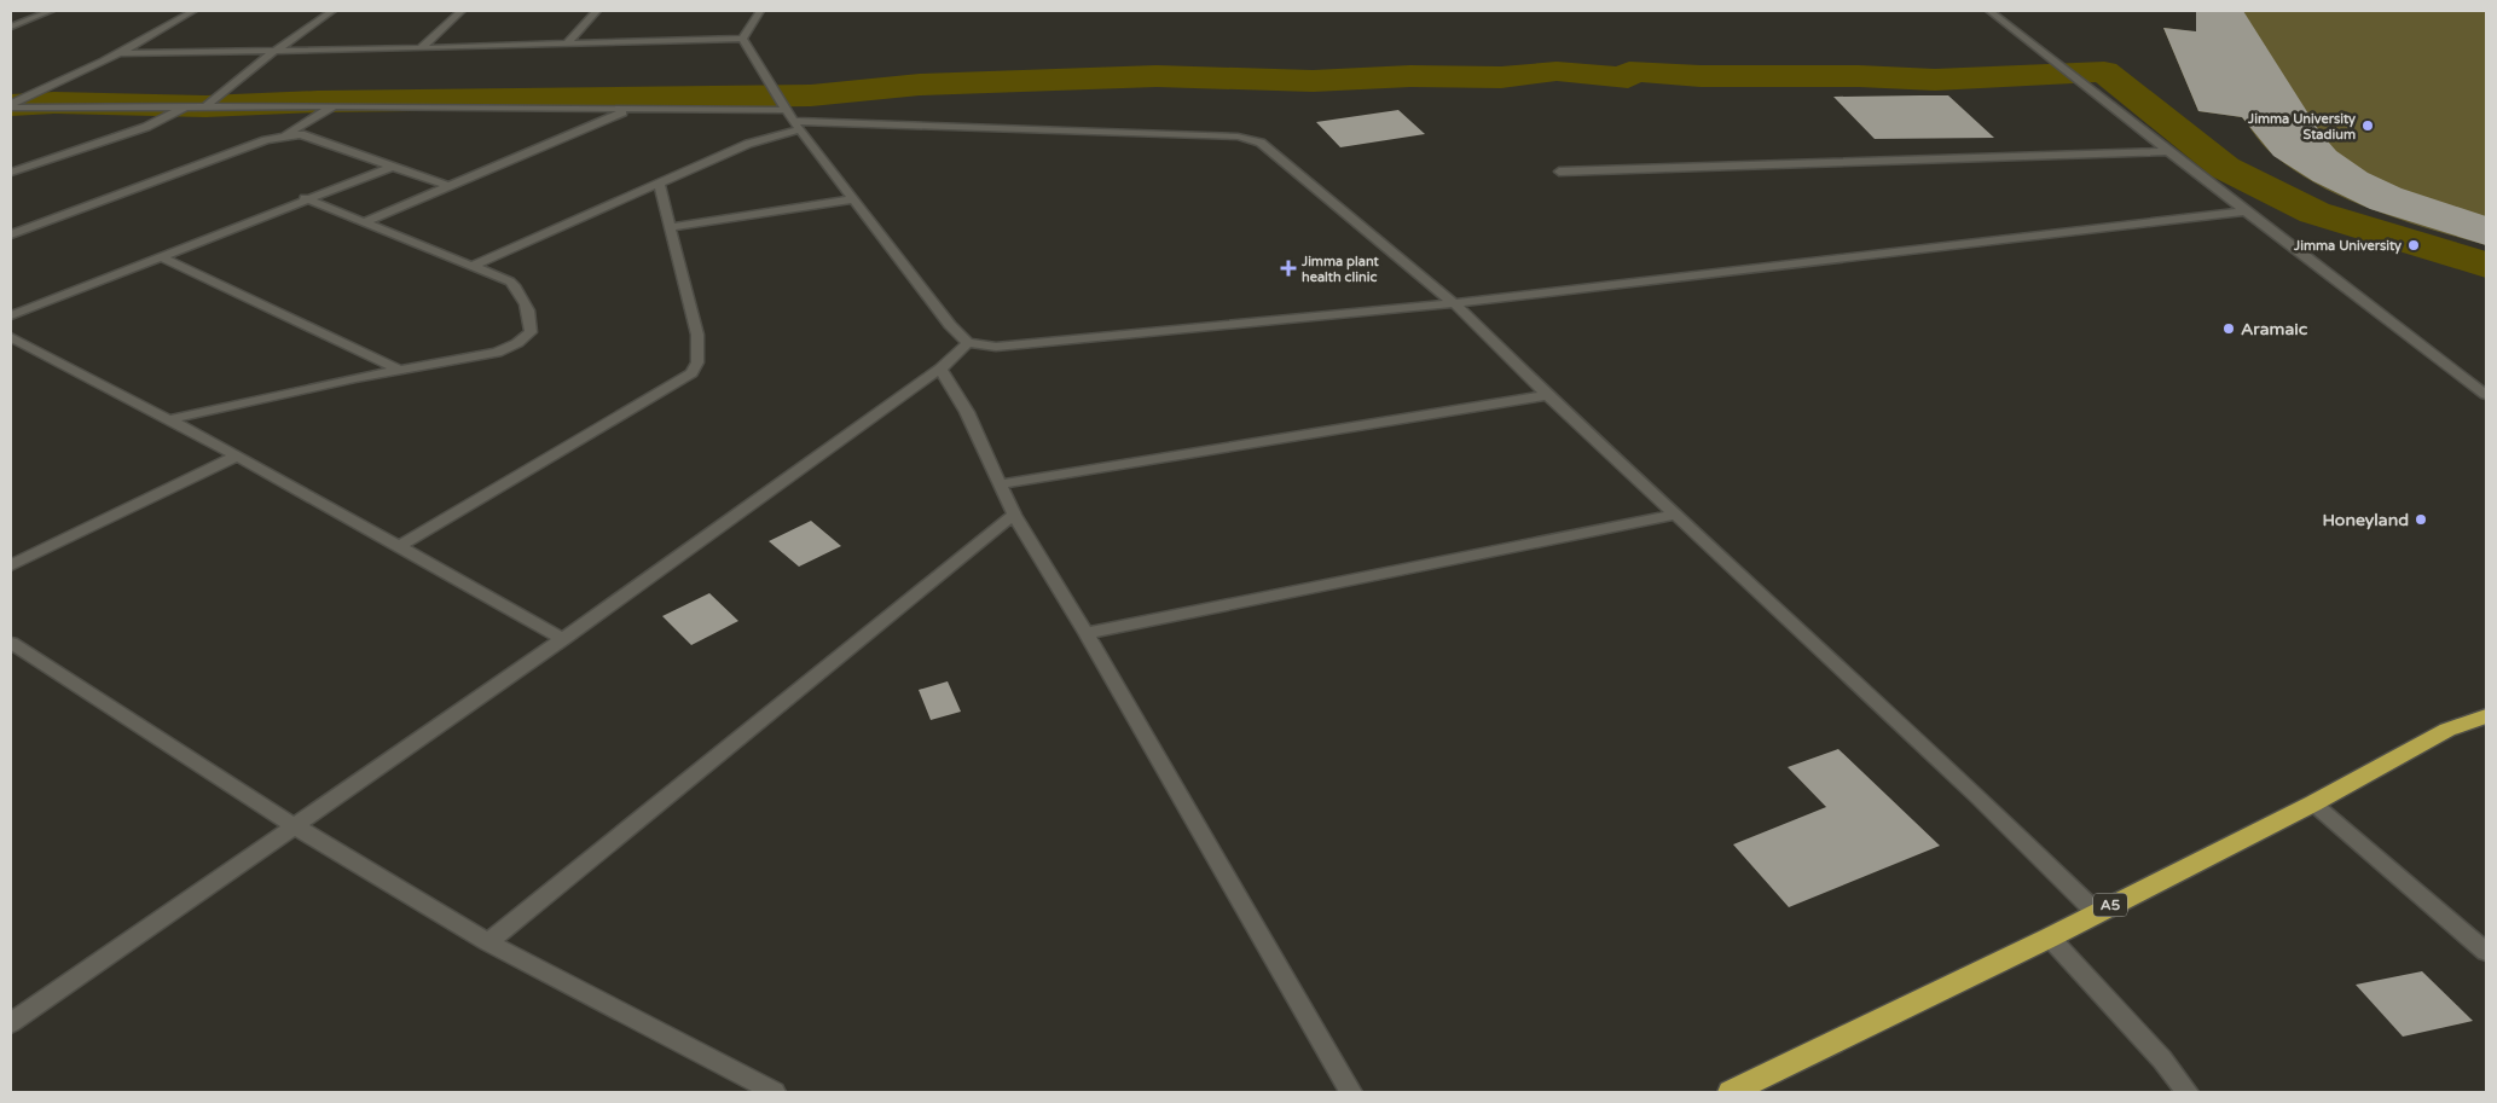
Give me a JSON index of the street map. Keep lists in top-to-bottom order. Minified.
{"streets":{"highway":["A5"]},"places":{"other":["Jimma University Stadium","Jimma University","Aramaic","Honeyland"],"health":["Jimma plant health clinic"]}}
